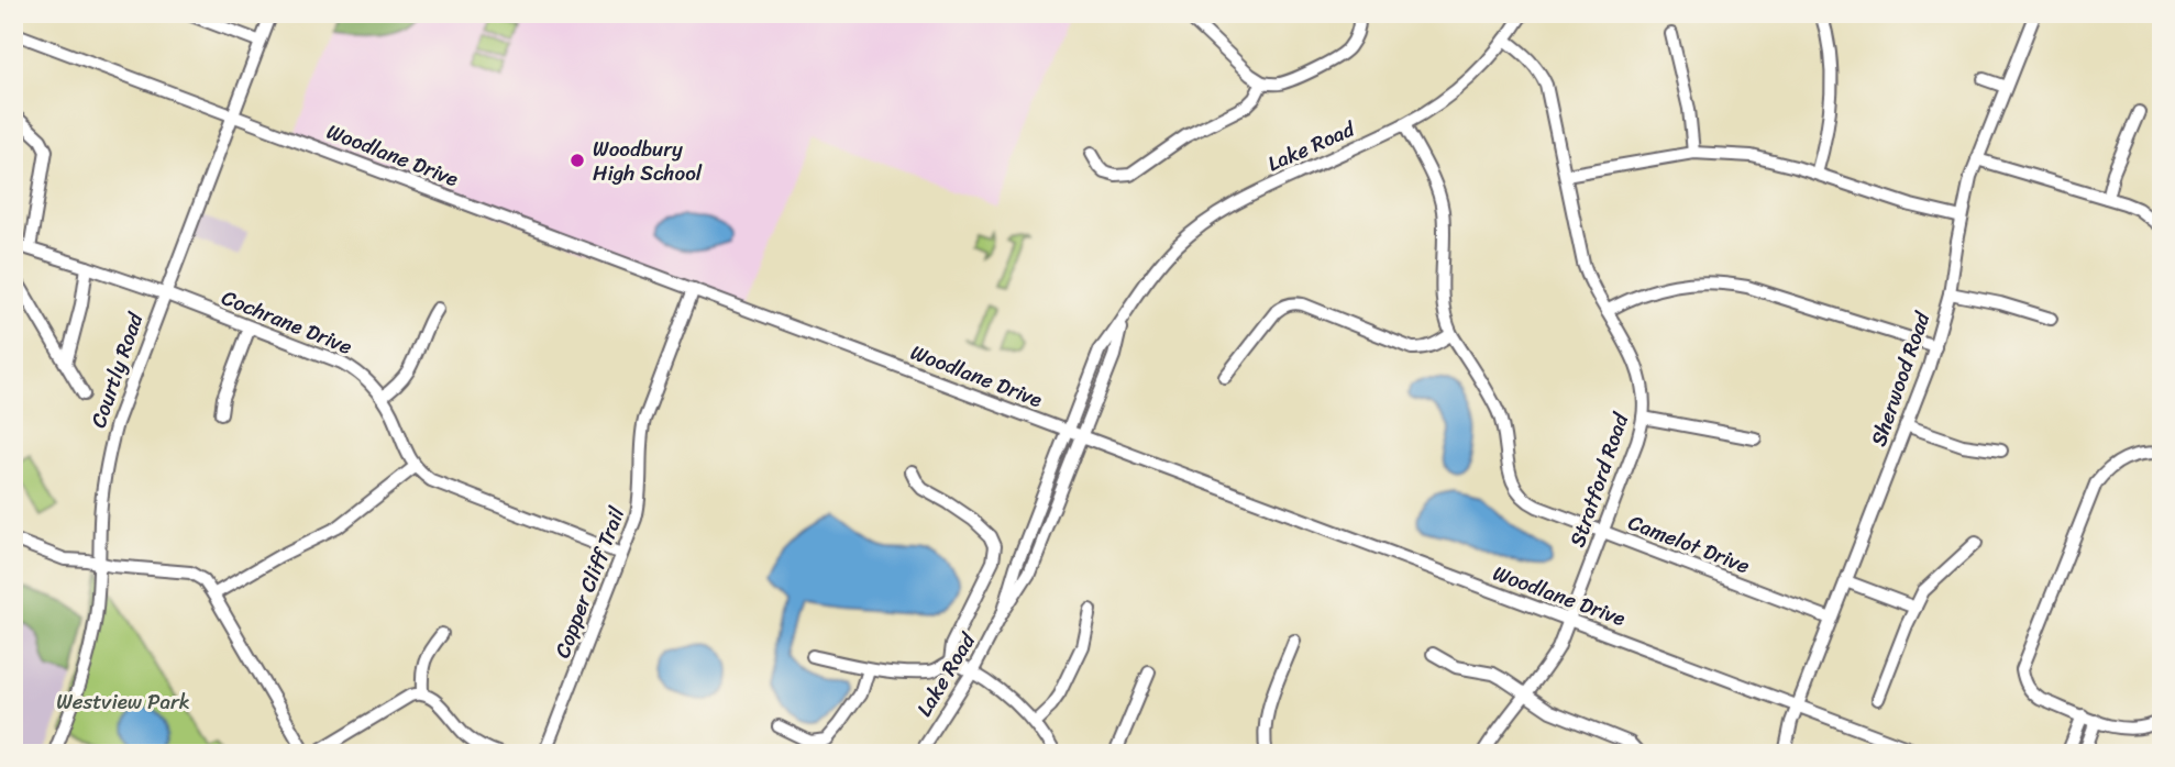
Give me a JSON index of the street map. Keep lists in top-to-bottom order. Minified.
{"streets":{"street":["Lake Road","Woodlane Drive","Cochrane Drive","Courtly Road","Sherwood Road","Stratford Road","Camelot Drive","Copper Cliff Trail"]},"crossings":[["Lake Road","Woodlane Drive"],["Lake Road","Stratford Road"],["Lake Road","Camelot Drive"],["Woodlane Drive","Courtly Road"],["Woodlane Drive","Sherwood Road"],["Woodlane Drive","Stratford Road"],["Woodlane Drive","Copper Cliff Trail"],["Cochrane Drive","Courtly Road"],["Sherwood Road","Camelot Drive"],["Stratford Road","Camelot Drive"]],"parks":["Westview Park"],"places":["Woodbury High School"]}
